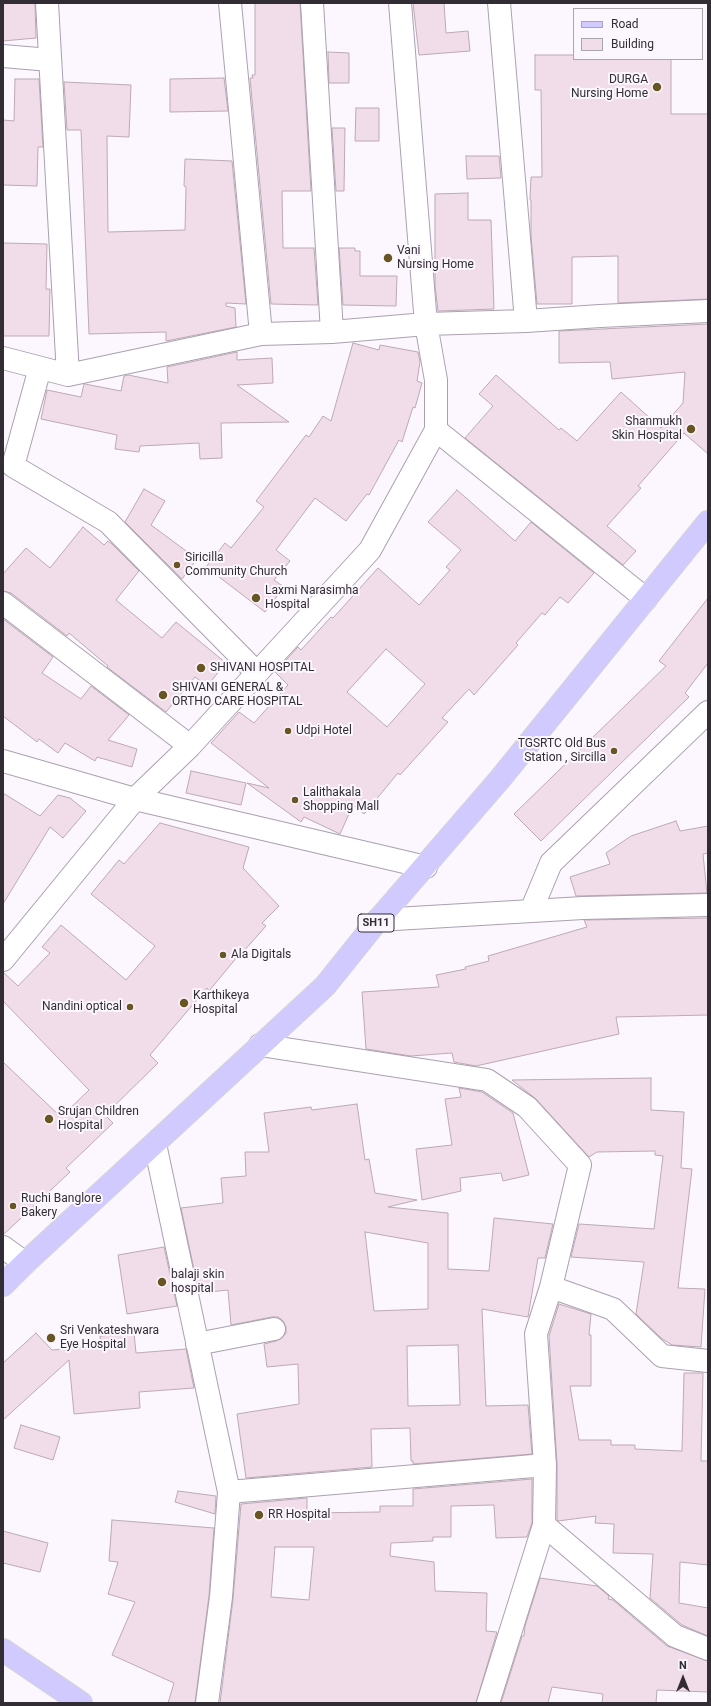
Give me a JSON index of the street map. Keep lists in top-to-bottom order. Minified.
{"streets":{"main road":["SH11"]},"places":["DURGA Nursing Home","Vani Nursing Home","Shanmukh Skin Hospital","Siricilla Community Church","Laxmi Narasimha Hospital","SHIVANI HOSPITAL","SHIVANI GENERAL & ORTHO CARE HOSPITAL","Udpi Hotel","TGSRTC Old Bus Station , Sircilla","Lalithakala Shopping Mall","Ala Digitals","Karthikeya Hospital","Nandini optical","Srujan Children Hospital","Ruchi Banglore Bakery","balaji skin hospital","Sri Venkateshwara Eye Hospital","RR Hospital"],"legend":["Road","Building"],"north":"top"}
